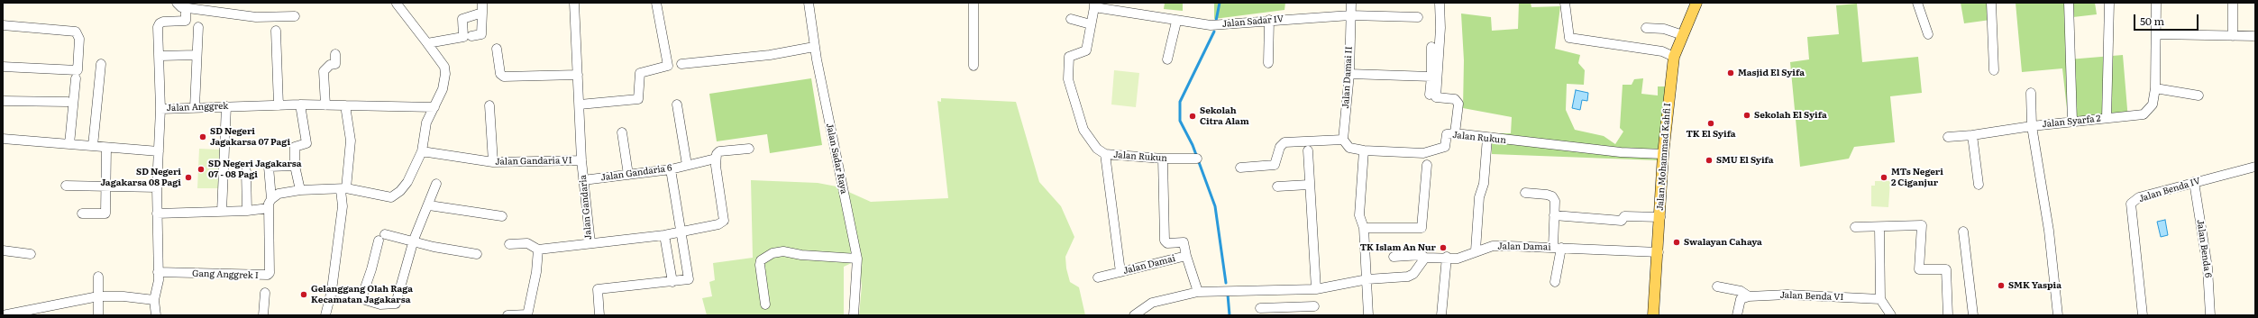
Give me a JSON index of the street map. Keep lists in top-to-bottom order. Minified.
{"streets":{"main road":["Jalan Mohammad Kahfi I"],"street":["Jalan Sadar IV","Jalan Damai II","Jalan Anggrek","Jalan Syarfa 2","Jalan Rukun","Jalan Sadar Raya","Jalan Gandaria VI","Jalan Gandaria 6","Jalan Benda IV","Jalan Gandaria","Jalan Damai","Jalan Benda 6","Gang Anggrek I","Jalan Benda VI"]},"crossings":[["Jalan Sadar IV","Jalan Damai II"],["Jalan Damai II","Jalan Rukun"],["Jalan Rukun","Jalan Mohammad Kahfi I"],["Jalan Mohammad Kahfi I","Jalan Damai"],["Jalan Gandaria VI","Jalan Gandaria"],["Jalan Gandaria 6","Jalan Gandaria"],["Jalan Benda IV","Jalan Benda 6"]],"places":["Masjid El Syifa","Sekolah El Syifa","Sekolah Citra Alam","TK El Syifa","SD Negeri Jagakarsa 07 Pagi","SMU El Syifa","SD Negeri Jagakarsa 07 - 08 Pagi","SD Negeri Jagakarsa 08 Pagi","MTs Negeri 2 Ciganjur","Swalayan Cahaya","TK Islam An Nur","SMK Yaspia","Gelanggang Olah Raga Kecamatan Jagakarsa"],"scale_bar":"50 m"}
